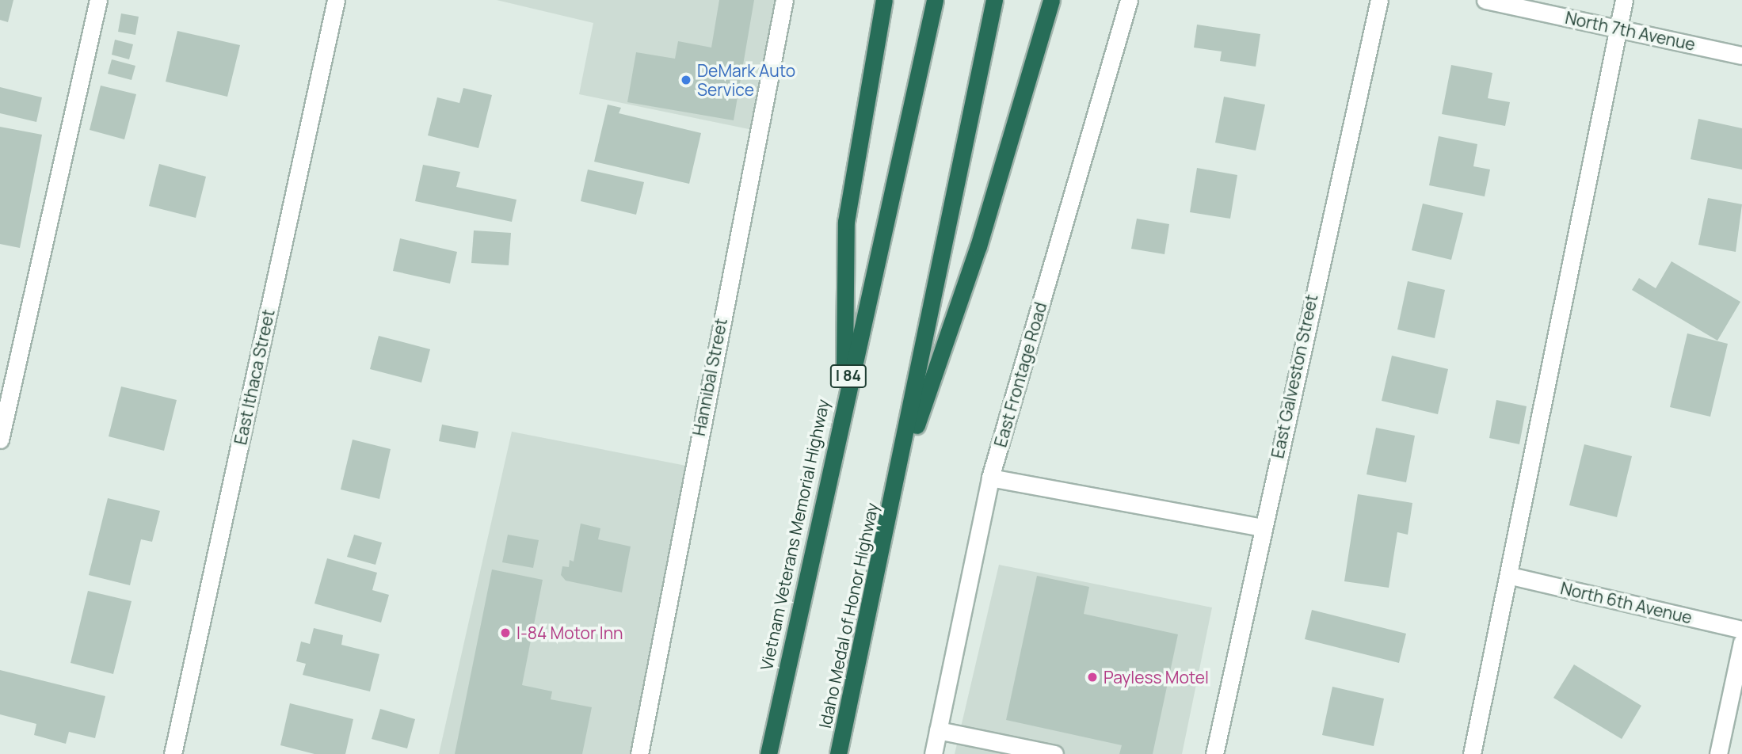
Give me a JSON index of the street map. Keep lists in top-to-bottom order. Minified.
{"streets":{"highway":["I 84","Vietnam Veterans Memorial Highway","Idaho Medal of Honor Highway"],"street":["North 7th Avenue","East Frontage Road","East Galveston Street","East Ithaca Street","Hannibal Street","North 6th Avenue"]},"places":["DeMark Auto Service","I-84 Motor Inn","Payless Motel"]}
